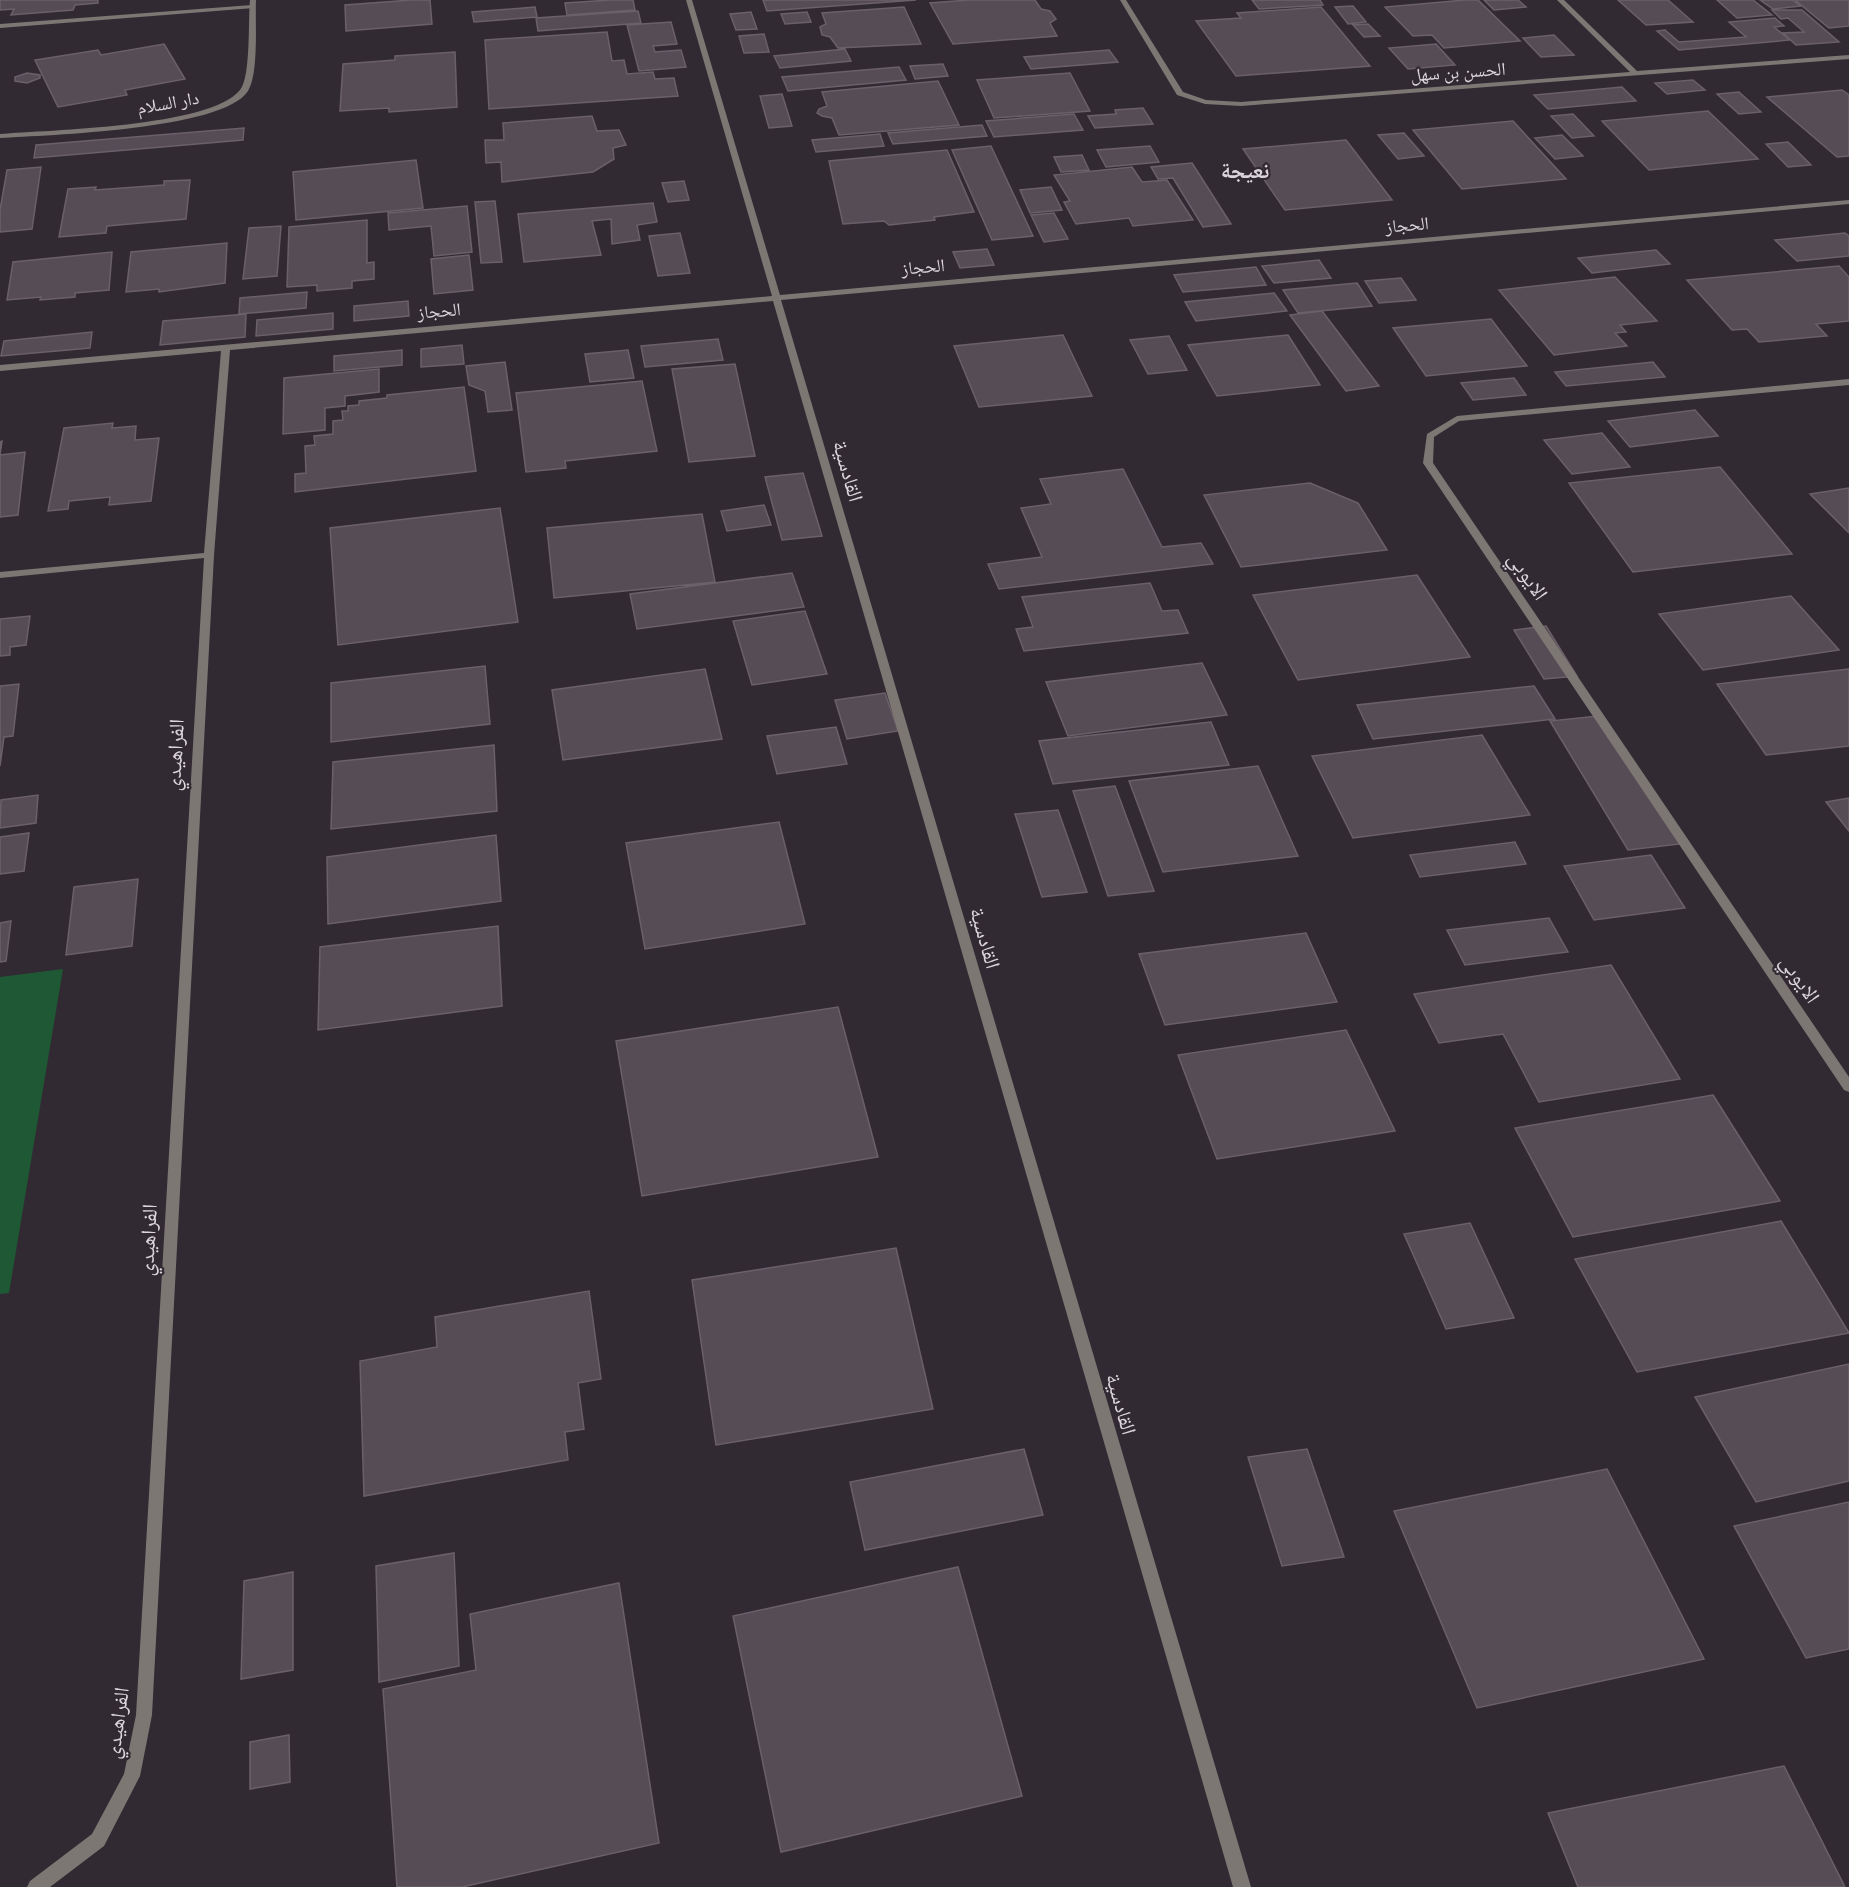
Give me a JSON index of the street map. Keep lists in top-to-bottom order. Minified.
{"streets":{"street":["الحسن بن سهل","دار السلام","الحجاز","القادسية","الايوبي","الفراهيدي"]},"crossings":[["الحجاز","القادسية"],["الحجاز","الفراهيدي"]],"districts":["نعيجة"]}
